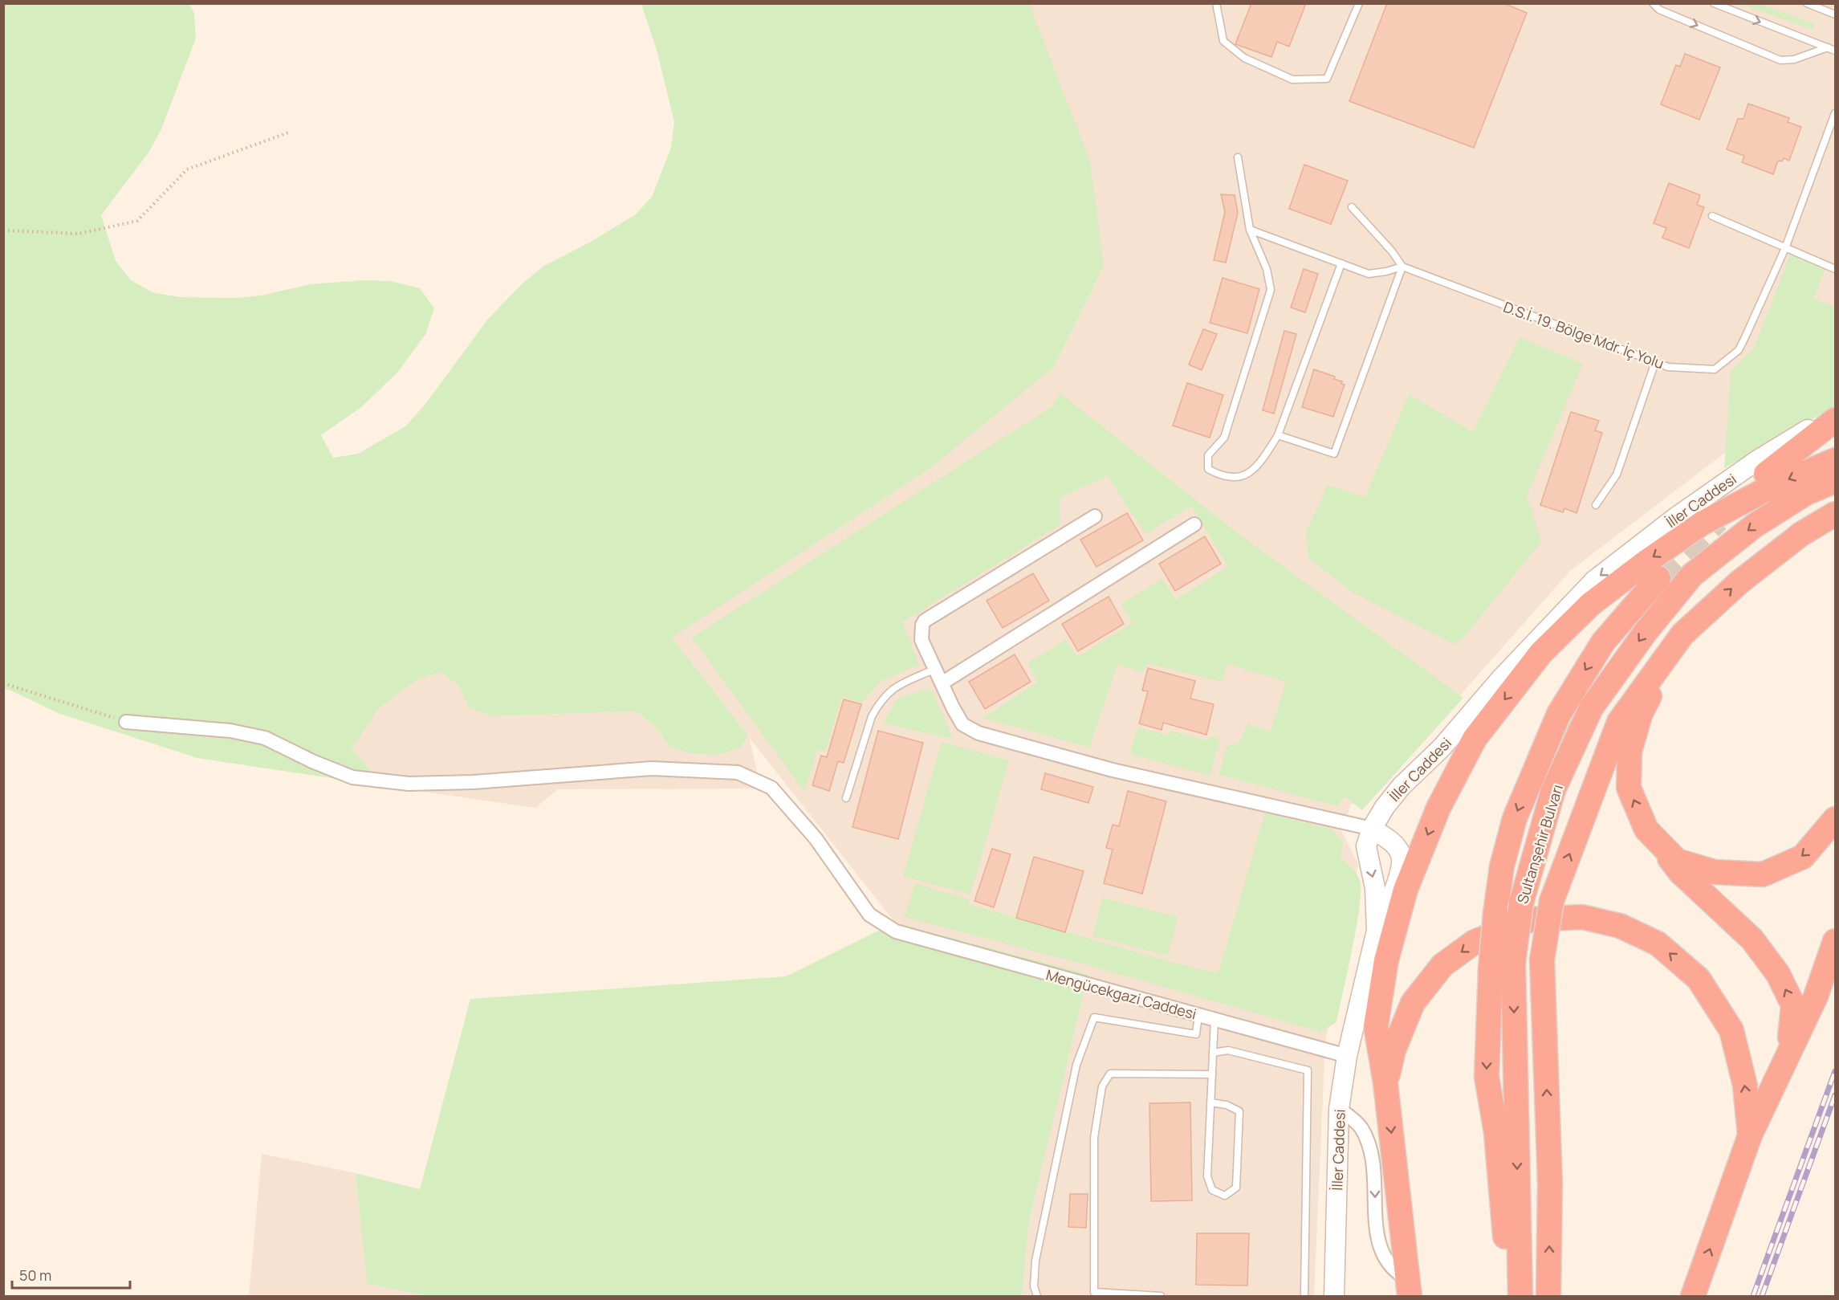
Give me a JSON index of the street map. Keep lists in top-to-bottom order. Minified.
{"streets":{"highway":["Sultanşehir Bulvarı"],"street":["İller Caddesi","Mengücekgazi Caddesi"],"lane":["D.S.İ. 19. Bölge Mdr. İç Yolu"]},"crossings":[["İller Caddesi","Mengücekgazi Caddesi"]],"one_way":["İller Caddesi"],"scale_bar":"50 m"}
